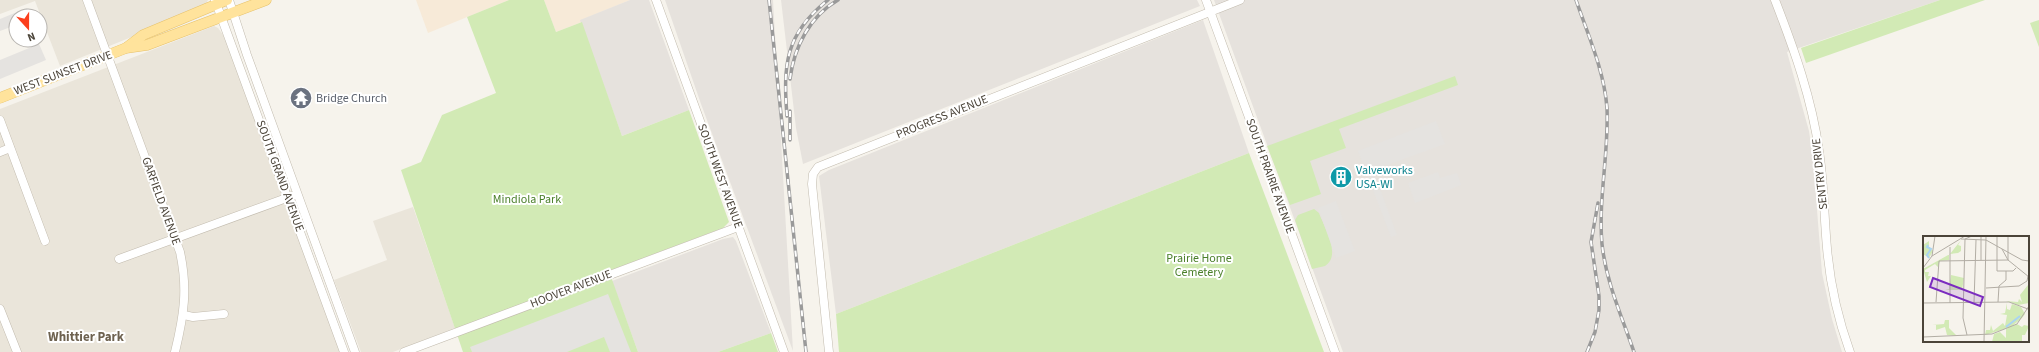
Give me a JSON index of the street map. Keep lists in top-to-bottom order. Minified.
{"streets":{"main road":["WEST SUNSET DRIVE"],"street":["PROGRESS AVENUE","SENTRY DRIVE","SOUTH GRAND AVENUE","SOUTH WEST AVENUE","SOUTH PRAIRIE AVENUE","GARFIELD AVENUE","HOOVER AVENUE"]},"crossings":[["WEST SUNSET DRIVE","SOUTH GRAND AVENUE"],["WEST SUNSET DRIVE","GARFIELD AVENUE"],["PROGRESS AVENUE","SOUTH PRAIRIE AVENUE"],["SOUTH WEST AVENUE","HOOVER AVENUE"]],"districts":["Whittier Park"],"parks":["Mindiola Park","Prairie Home Cemetery"],"places":{"temple":["Bridge Church"],"building":["Valveworks USA-WI"]},"north":"bottom"}
